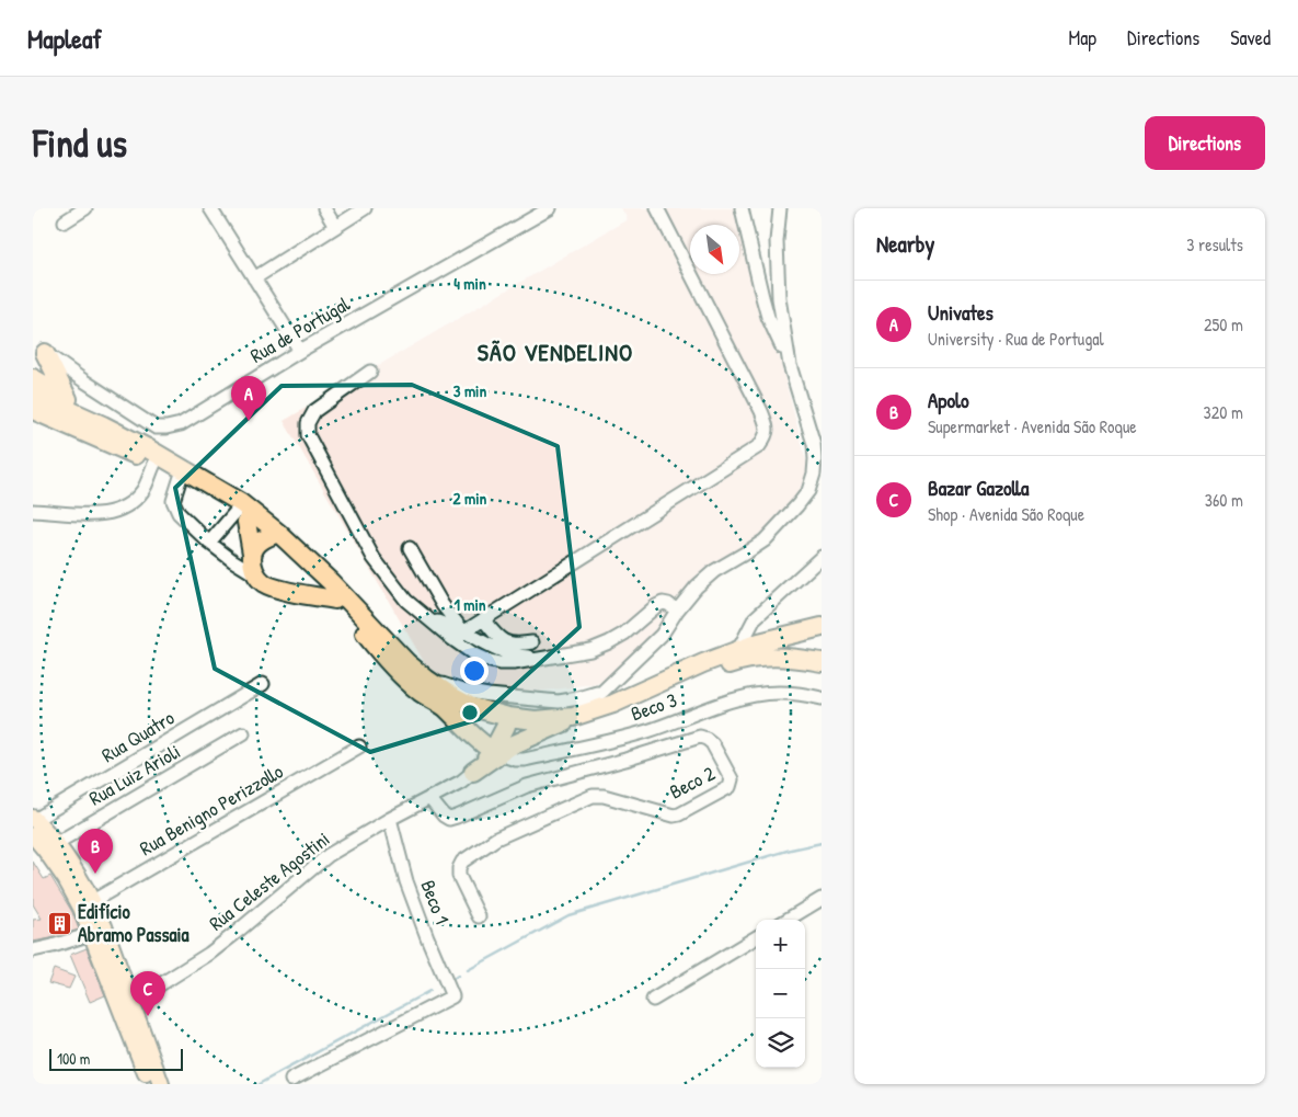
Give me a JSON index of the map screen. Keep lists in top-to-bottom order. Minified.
{"streets":{"street":["Rua de Portugal","Beco 3","Rua Quatro","Rua Luiz Arioli","Beco 2","Rua Benigno Perizzollo","Rua Celeste Agostini","Beco 1"]},"crossings":[["Beco 2","Rua Celeste Agostini"],["Rua Celeste Agostini","Beco 1"]],"districts":["SÃO VENDELINO"],"places":{"building":["Edifício Abramo Passaia"]},"scale_bar":"100 m","north":"bottom right","page":{"header":"Mapleaf","nav":["Map","Directions","Saved"],"buttons":"Directions","title":"Find us","heading":["Nearby","3 results"],"list":[{"mark":"A","name":"Univates","note":"University · Rua de Portugal","value":"250 m"},{"mark":"B","name":"Apolo","note":"Supermarket · Avenida São Roque","value":"320 m"},{"mark":"C","name":"Bazar Gazolla","note":"Shop · Avenida São Roque","value":"360 m"}],"pins":["A","B","C"],"map_buttons":["+","−"],"scale":"100 m"},"rings":["4 min","3 min","2 min","1 min"]}
